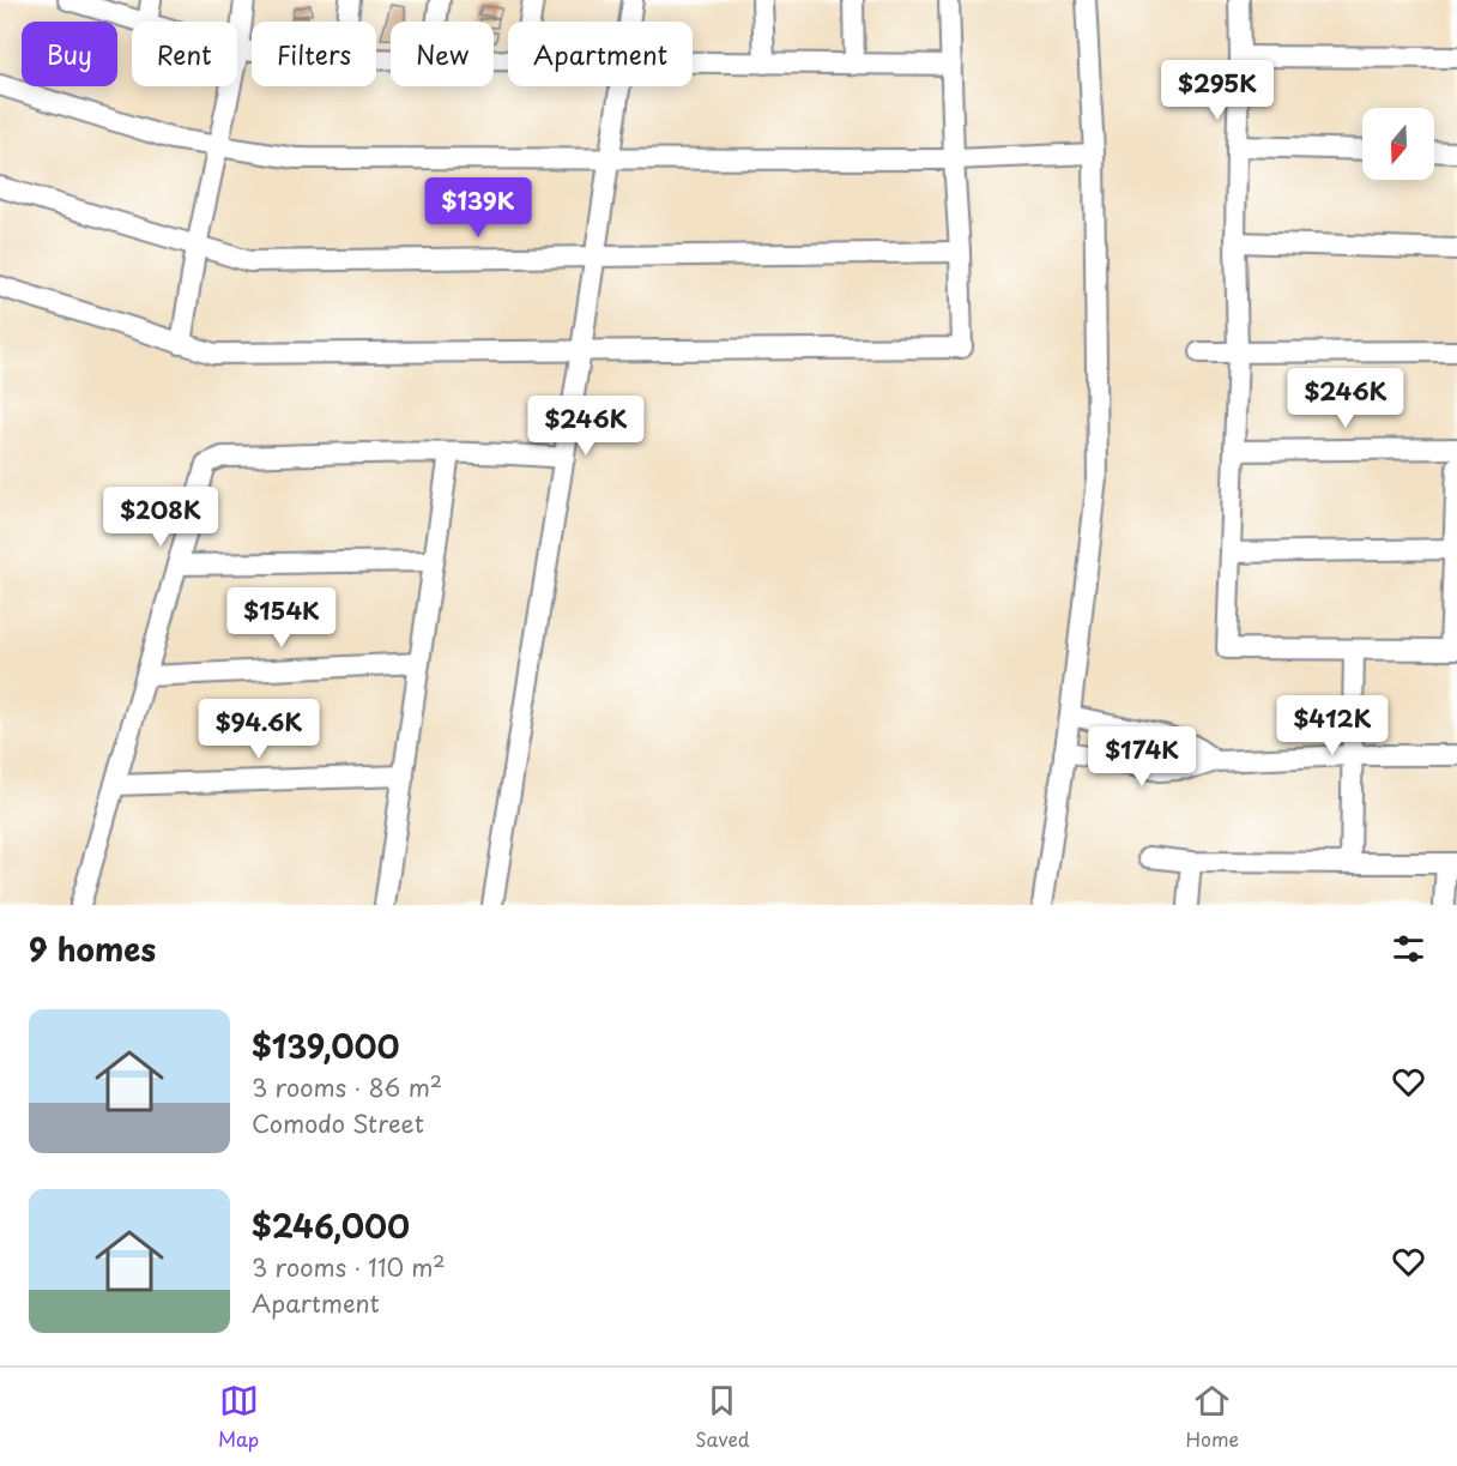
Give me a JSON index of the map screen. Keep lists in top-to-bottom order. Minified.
{"north":"bottom","page":{"chip":["Buy","Rent","Filters","New","Apartment"],"price":["$295K","$139K","$246K","$246K","$208K","$154K","$412K","$94.6K","$174K"],"heading":"9 homes","list":[{"name":"$139,000","note":"3 rooms · 86 m² · Comodo Street"},{"name":"$246,000","note":"3 rooms · 110 m² · Apartment"}],"tabs":["Map","Saved","Home"]}}
